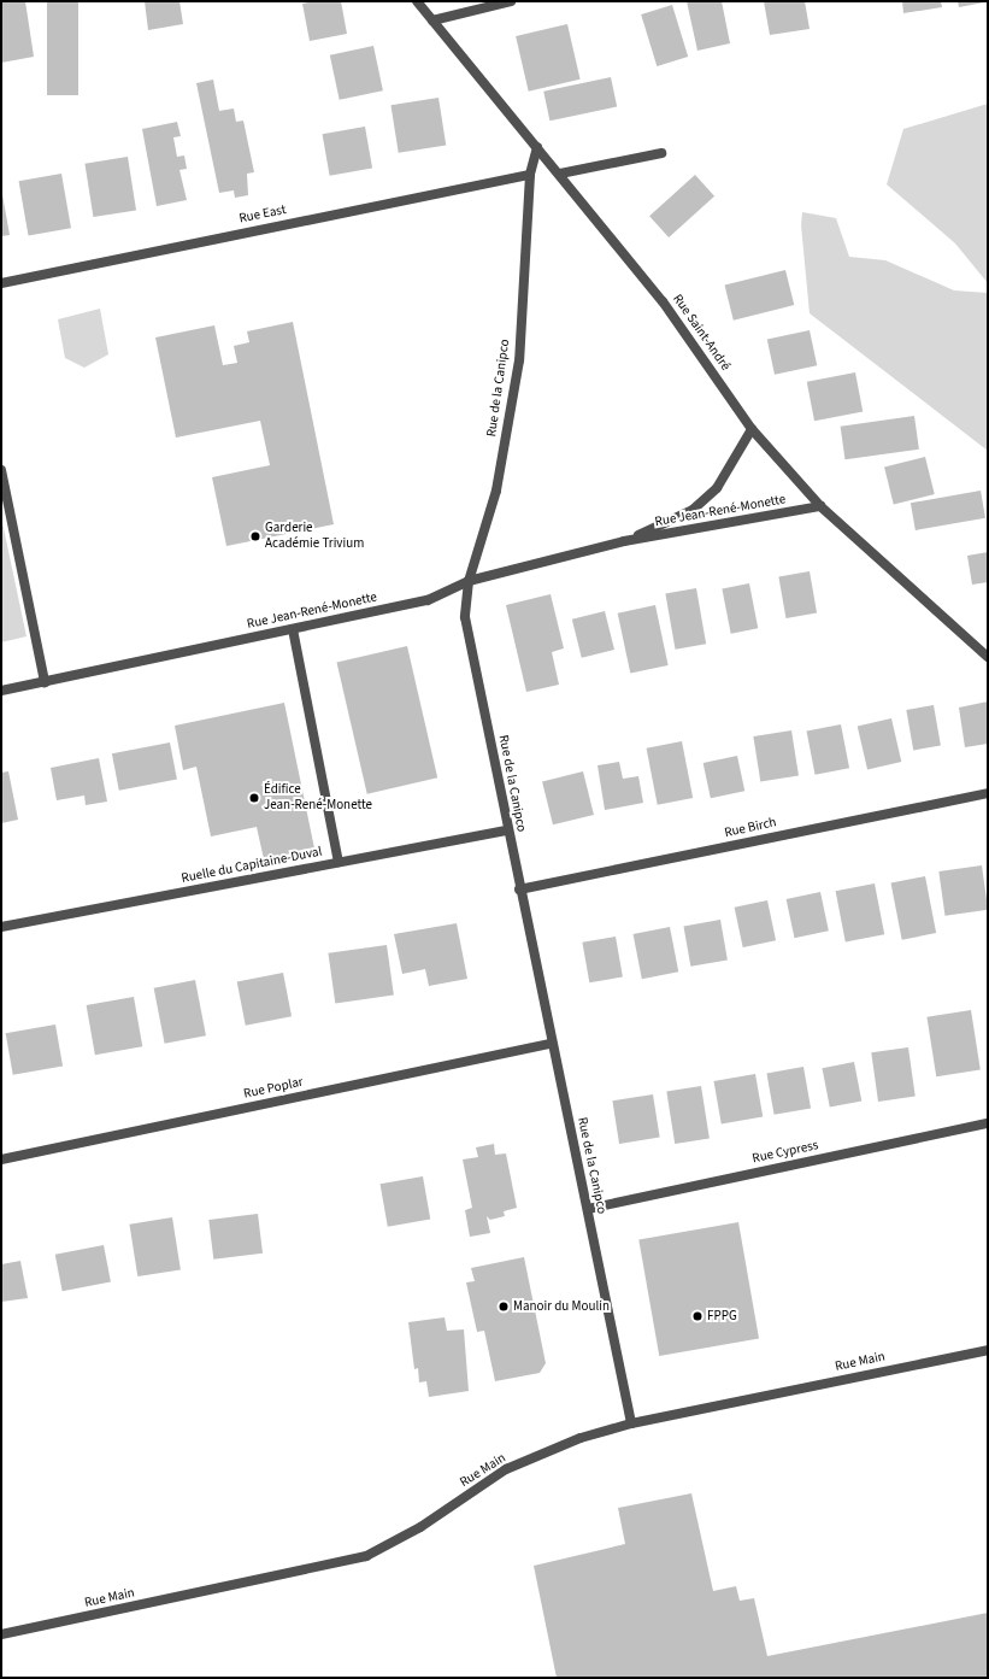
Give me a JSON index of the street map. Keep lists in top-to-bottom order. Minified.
{"streets":{"street":["Rue East","Rue Saint-André","Rue de la Canipco","Rue Jean-René-Monette","Rue Birch","Ruelle du Capitaine-Duval","Rue Poplar","Rue Cypress","Rue Main"]},"crossings":[["Rue East","Rue de la Canipco"],["Rue Saint-André","Rue de la Canipco"],["Rue Saint-André","Rue Jean-René-Monette"],["Rue de la Canipco","Rue Jean-René-Monette"],["Rue de la Canipco","Rue Birch"],["Rue de la Canipco","Ruelle du Capitaine-Duval"],["Rue de la Canipco","Rue Poplar"],["Rue de la Canipco","Rue Cypress"],["Rue de la Canipco","Rue Main"]],"places":["Garderie Académie Trivium","Édifice Jean-René-Monette","Manoir du Moulin","FPPG"]}
